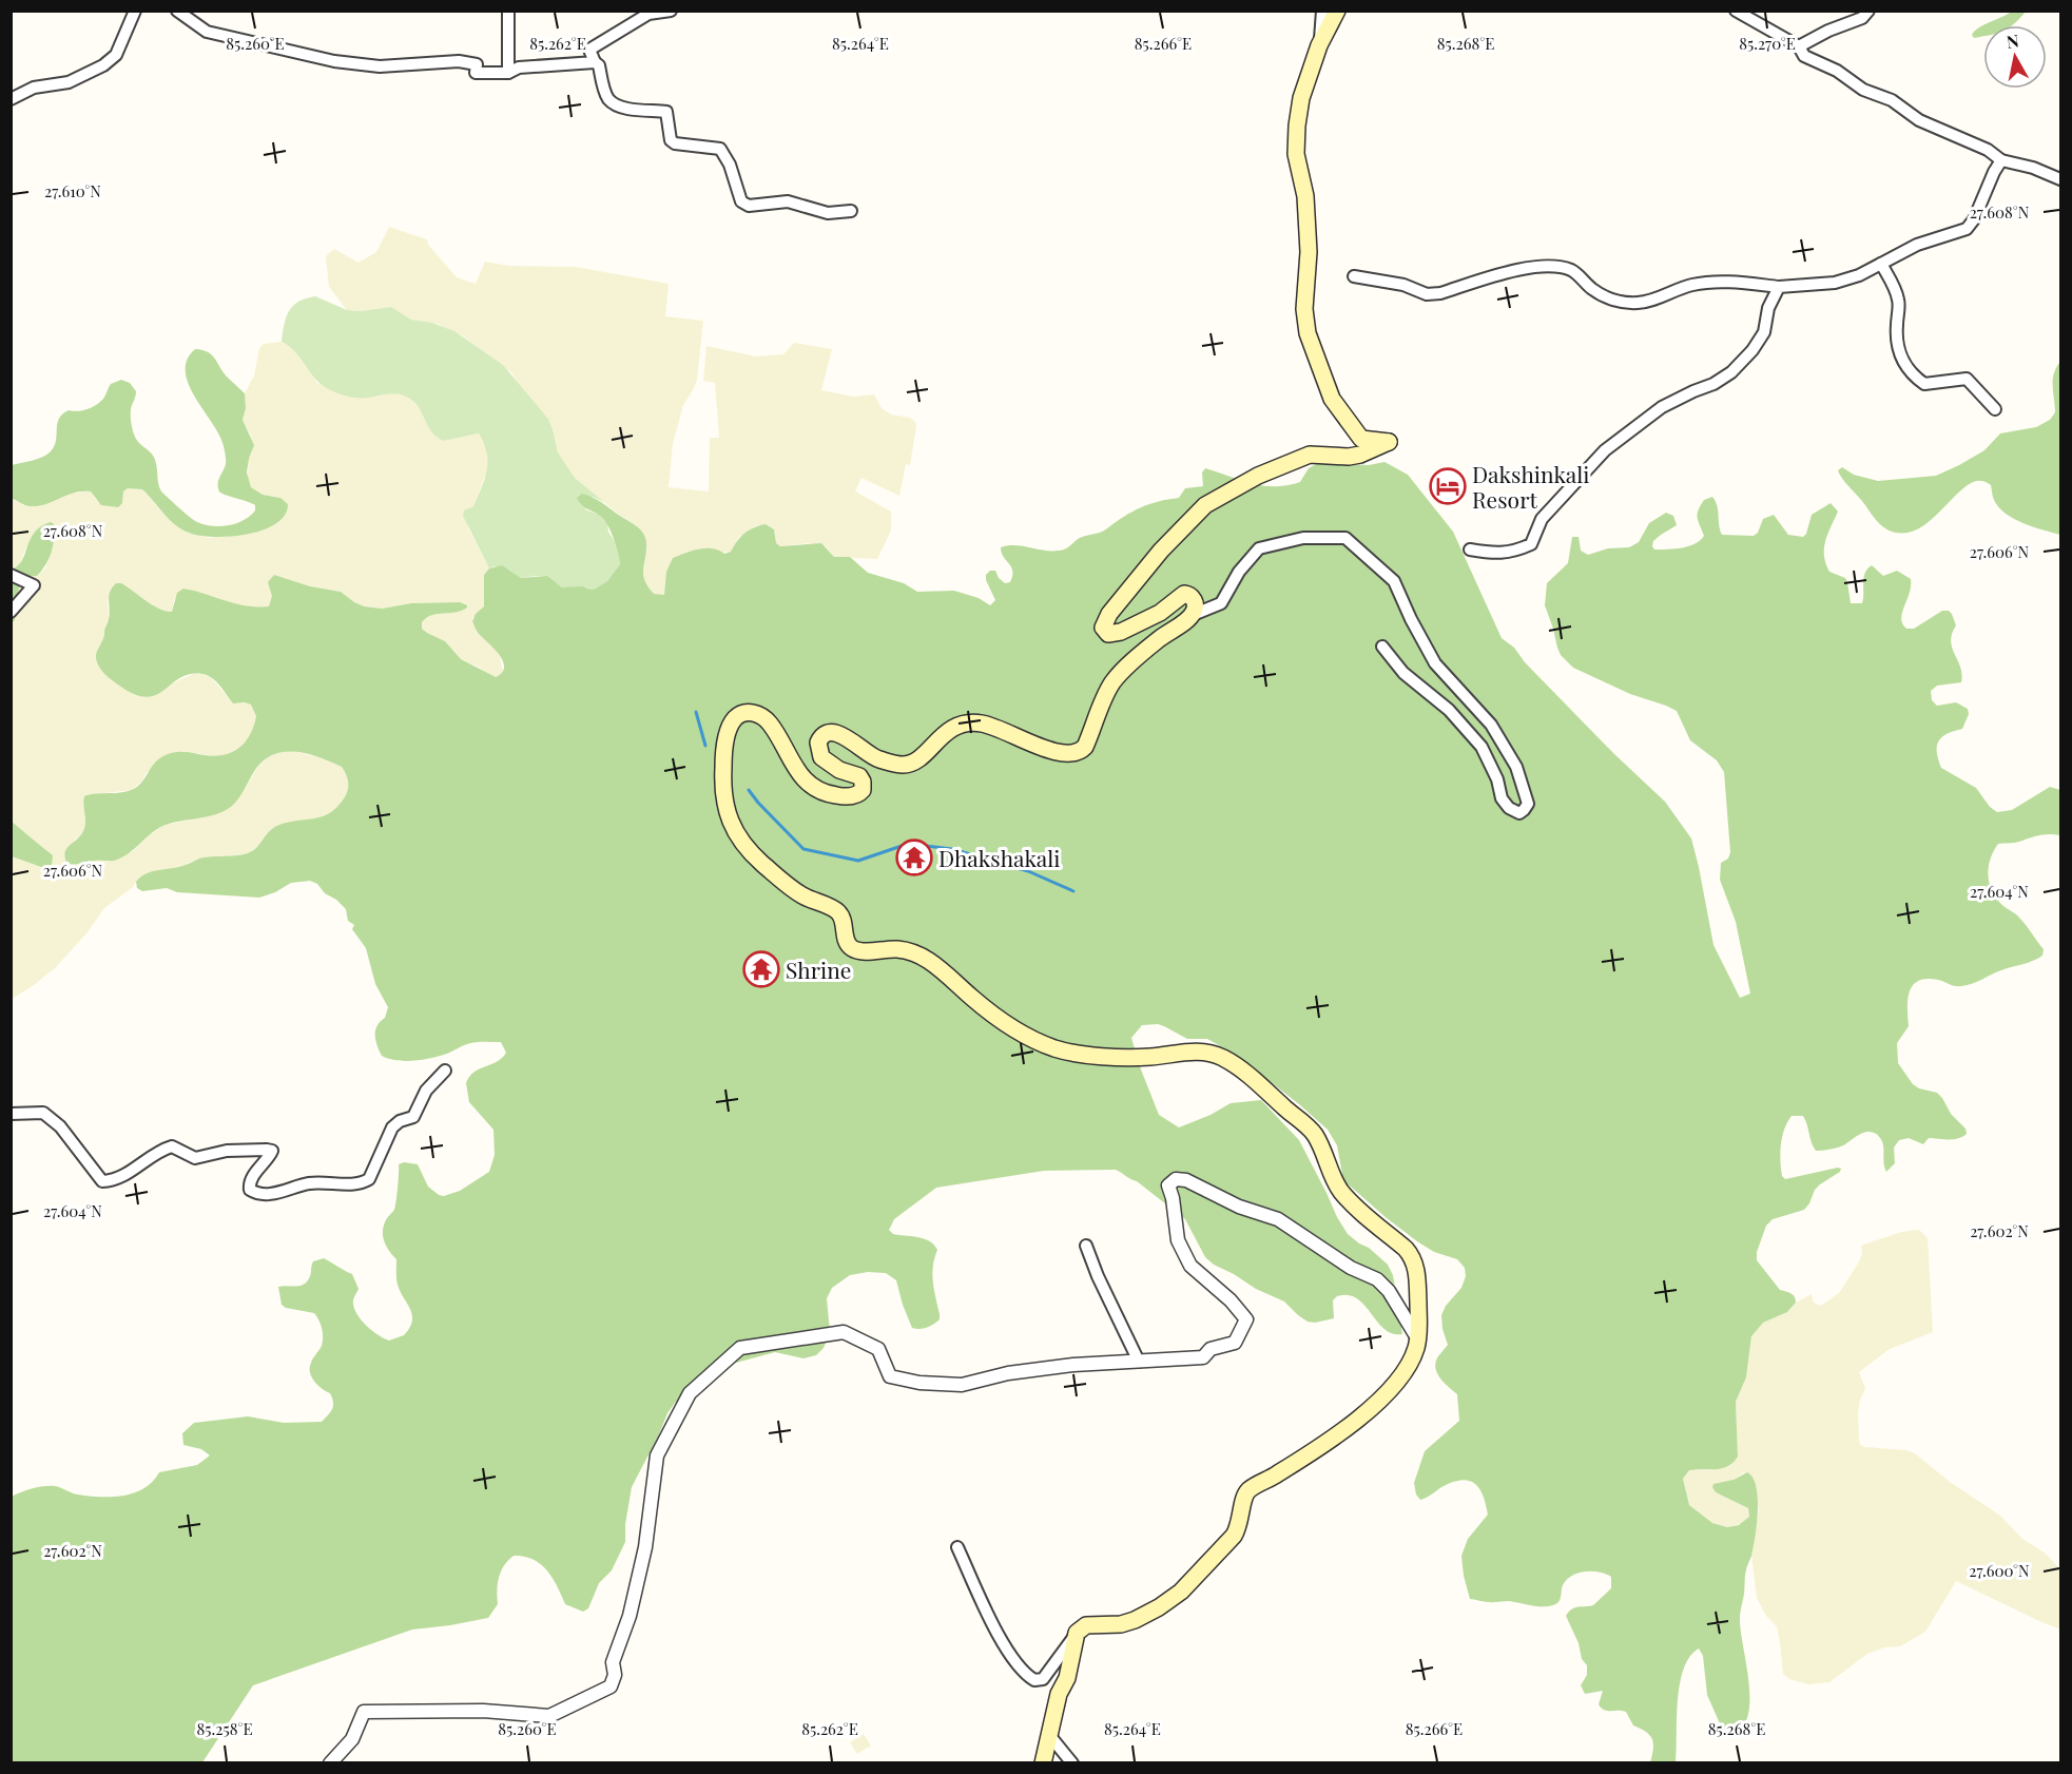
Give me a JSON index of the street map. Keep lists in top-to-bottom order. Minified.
{"places":{"hotel":["Dakshinkali Resort"],"temple":["Dhakshakali","Shrine"]},"north":"top","coordinates":["85.260°E","85.262°E","85.264°E","85.266°E","85.268°E","85.270°E","27.610°N","27.608°N","27.606°N","27.604°N","27.602°N","27.600°N","85.258°E"]}
